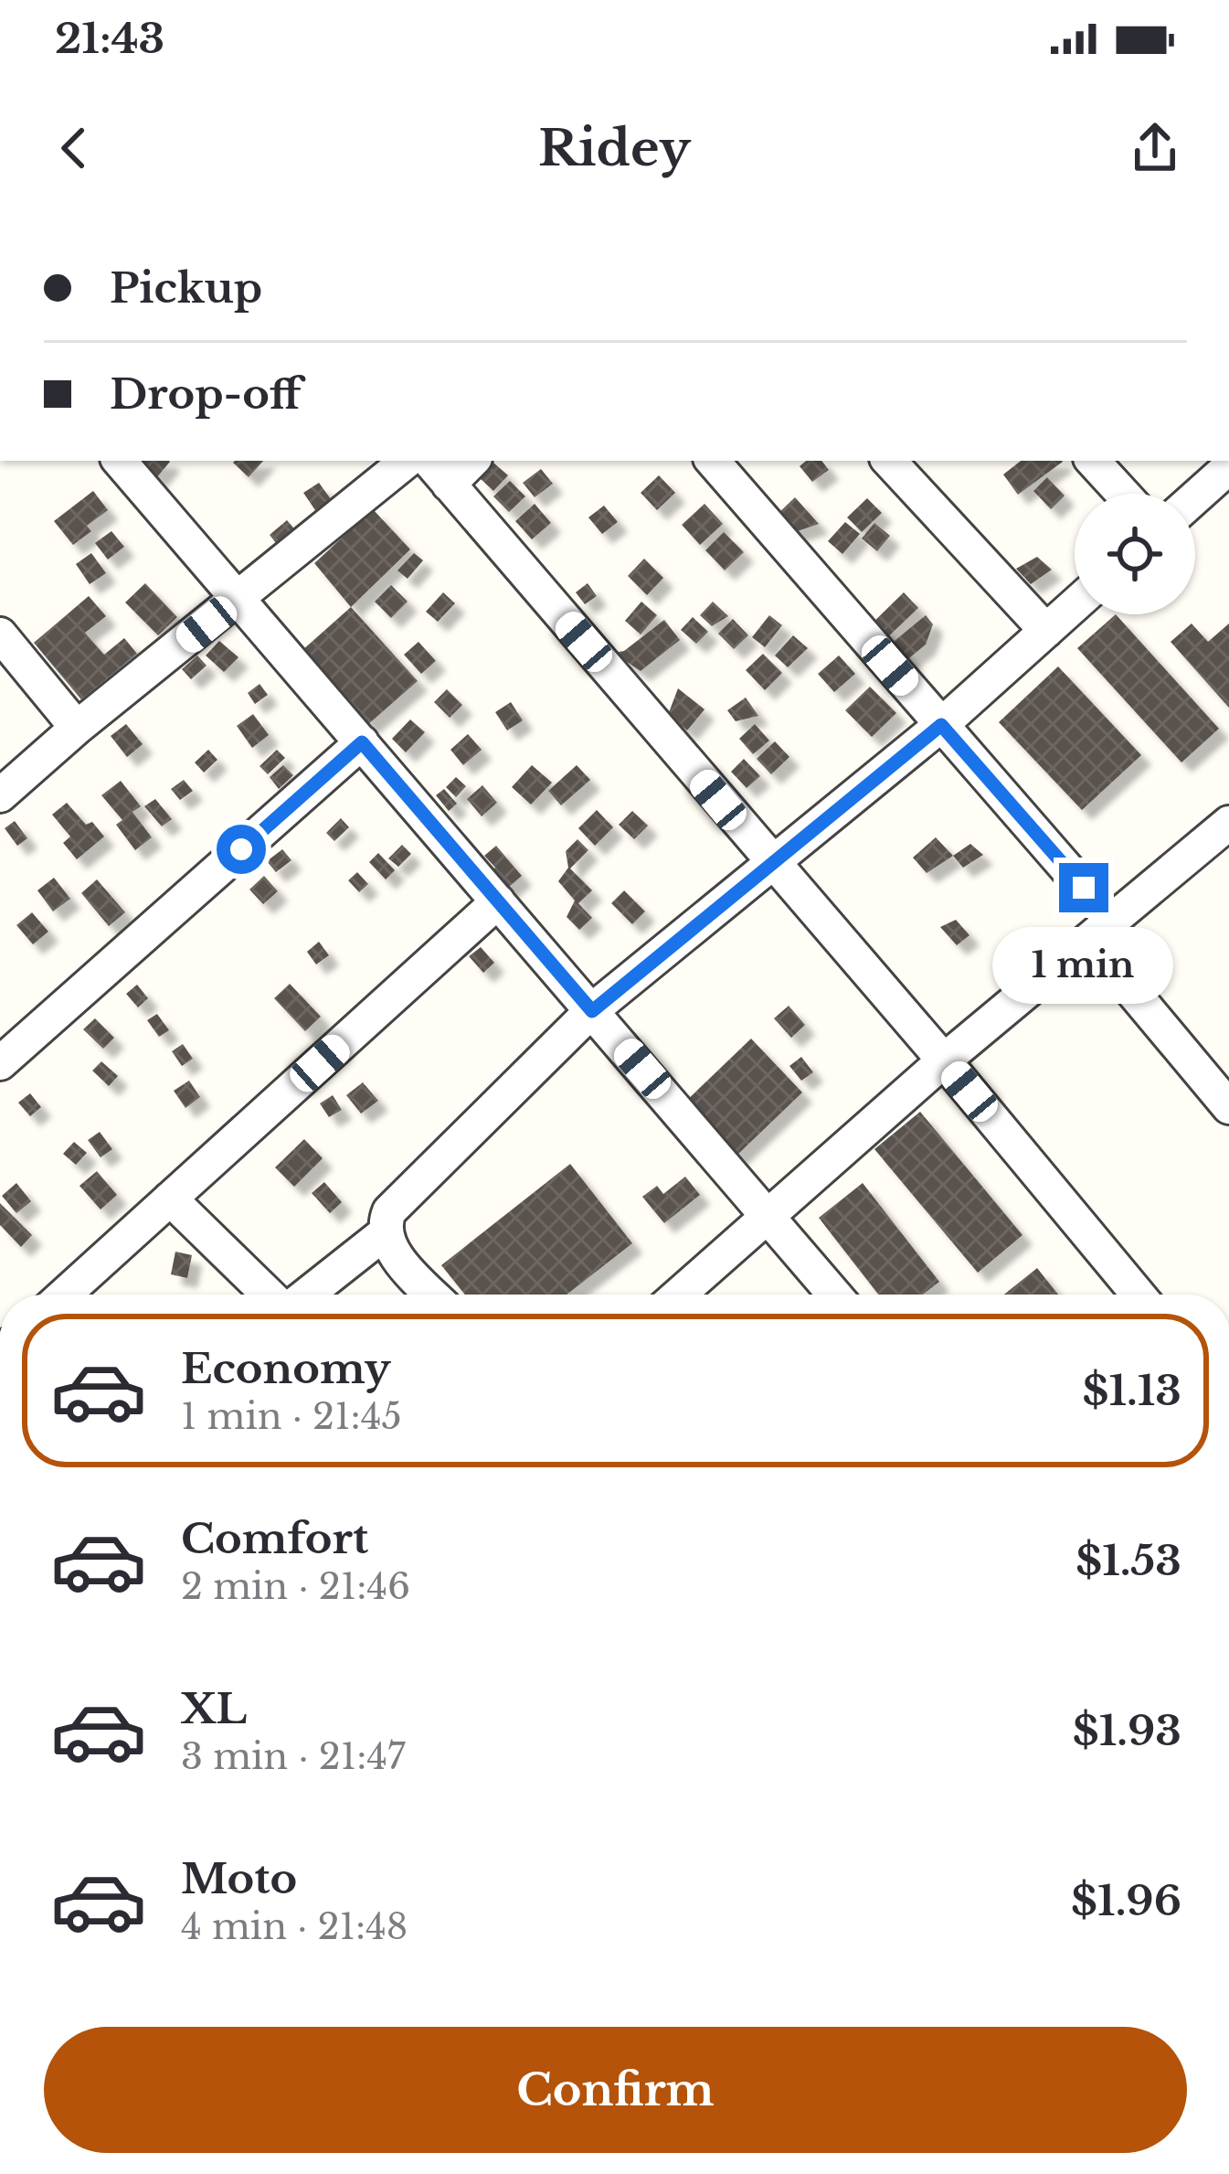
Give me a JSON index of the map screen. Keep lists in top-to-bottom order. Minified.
{"page":{"status":"21:43","header":"Ridey","banner":["Pickup","Drop-off"],"bubble":"1 min","list":[{"name":"Economy","note":"1 min · 21:45","value":"$1.13"},{"name":"Comfort","note":"2 min · 21:46","value":"$1.53"},{"name":"XL","note":"3 min · 21:47","value":"$1.93"},{"name":"Moto","note":"4 min · 21:48","value":"$1.96"}],"buttons":"Confirm"}}
